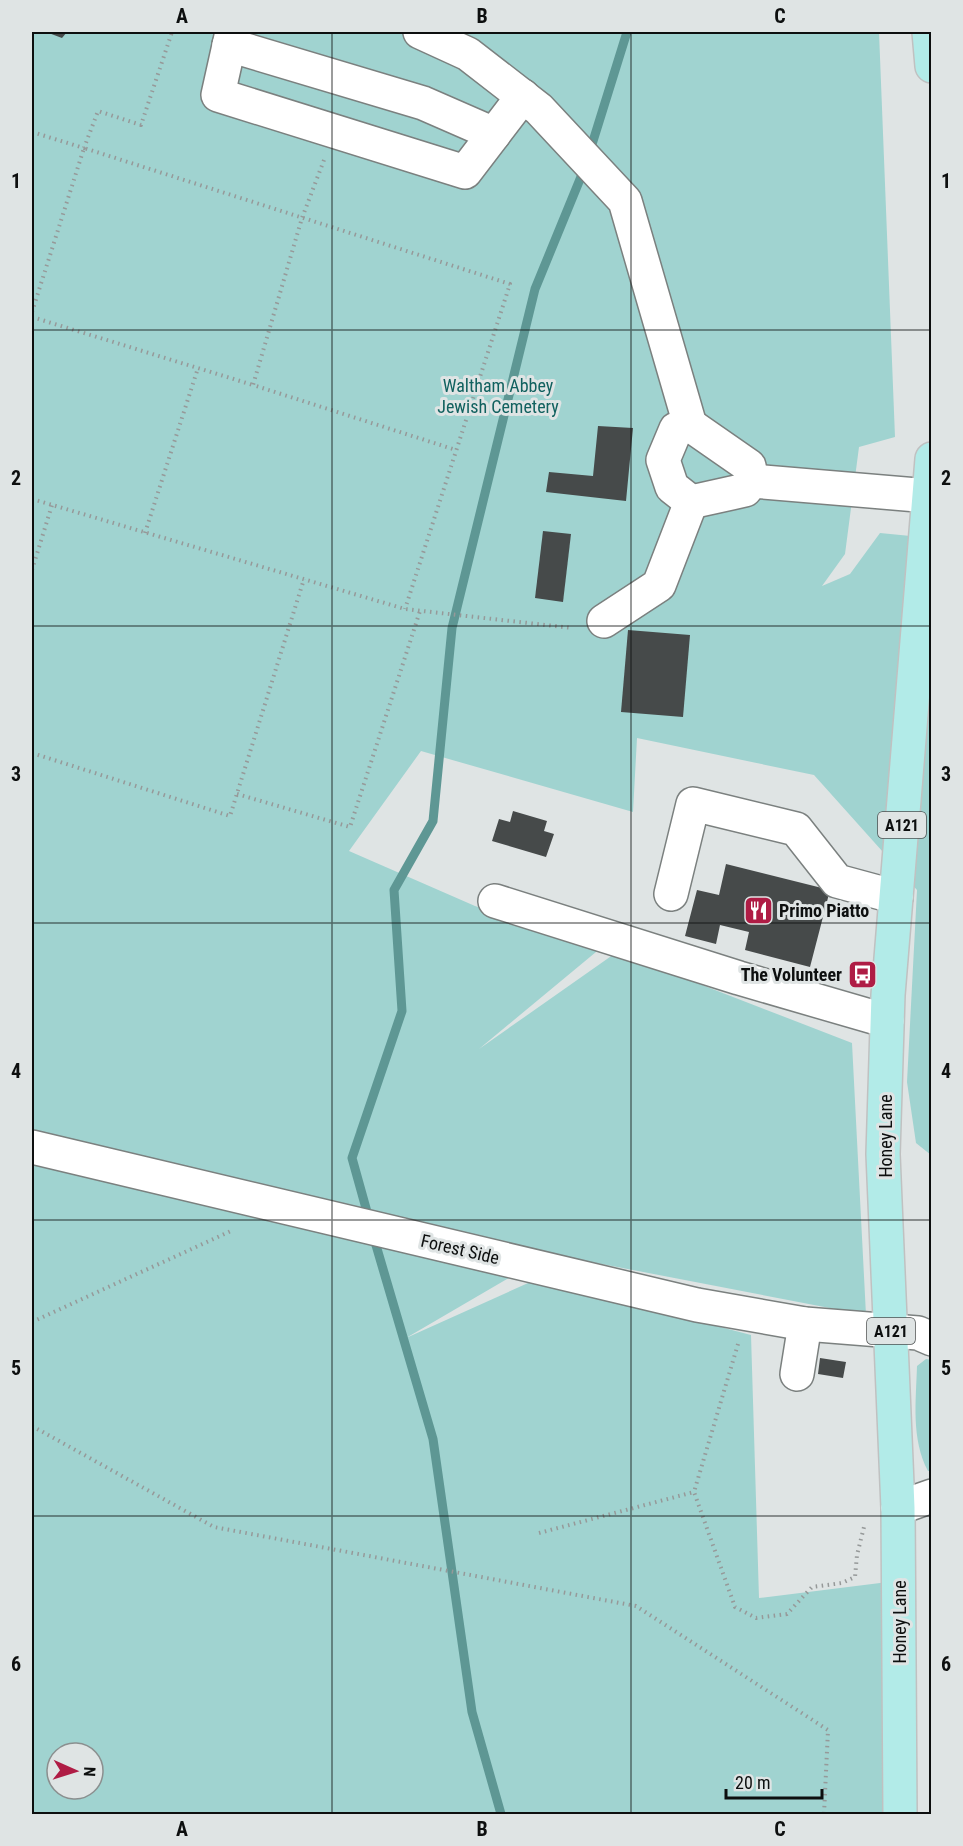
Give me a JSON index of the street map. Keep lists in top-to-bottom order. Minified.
{"streets":{"main road":["A121","Honey Lane"],"street":["Forest Side"]},"crossings":[["Honey Lane","Forest Side"]],"parks":["Waltham Abbey Jewish Cemetery"],"places":{"restaurant":["Primo Piatto"],"bus stop":["The Volunteer"]},"scale_bar":"20 m","north":"right","grid":{"columns":["A","B","C"],"rows":["1","2","3","4","5","6"]}}
